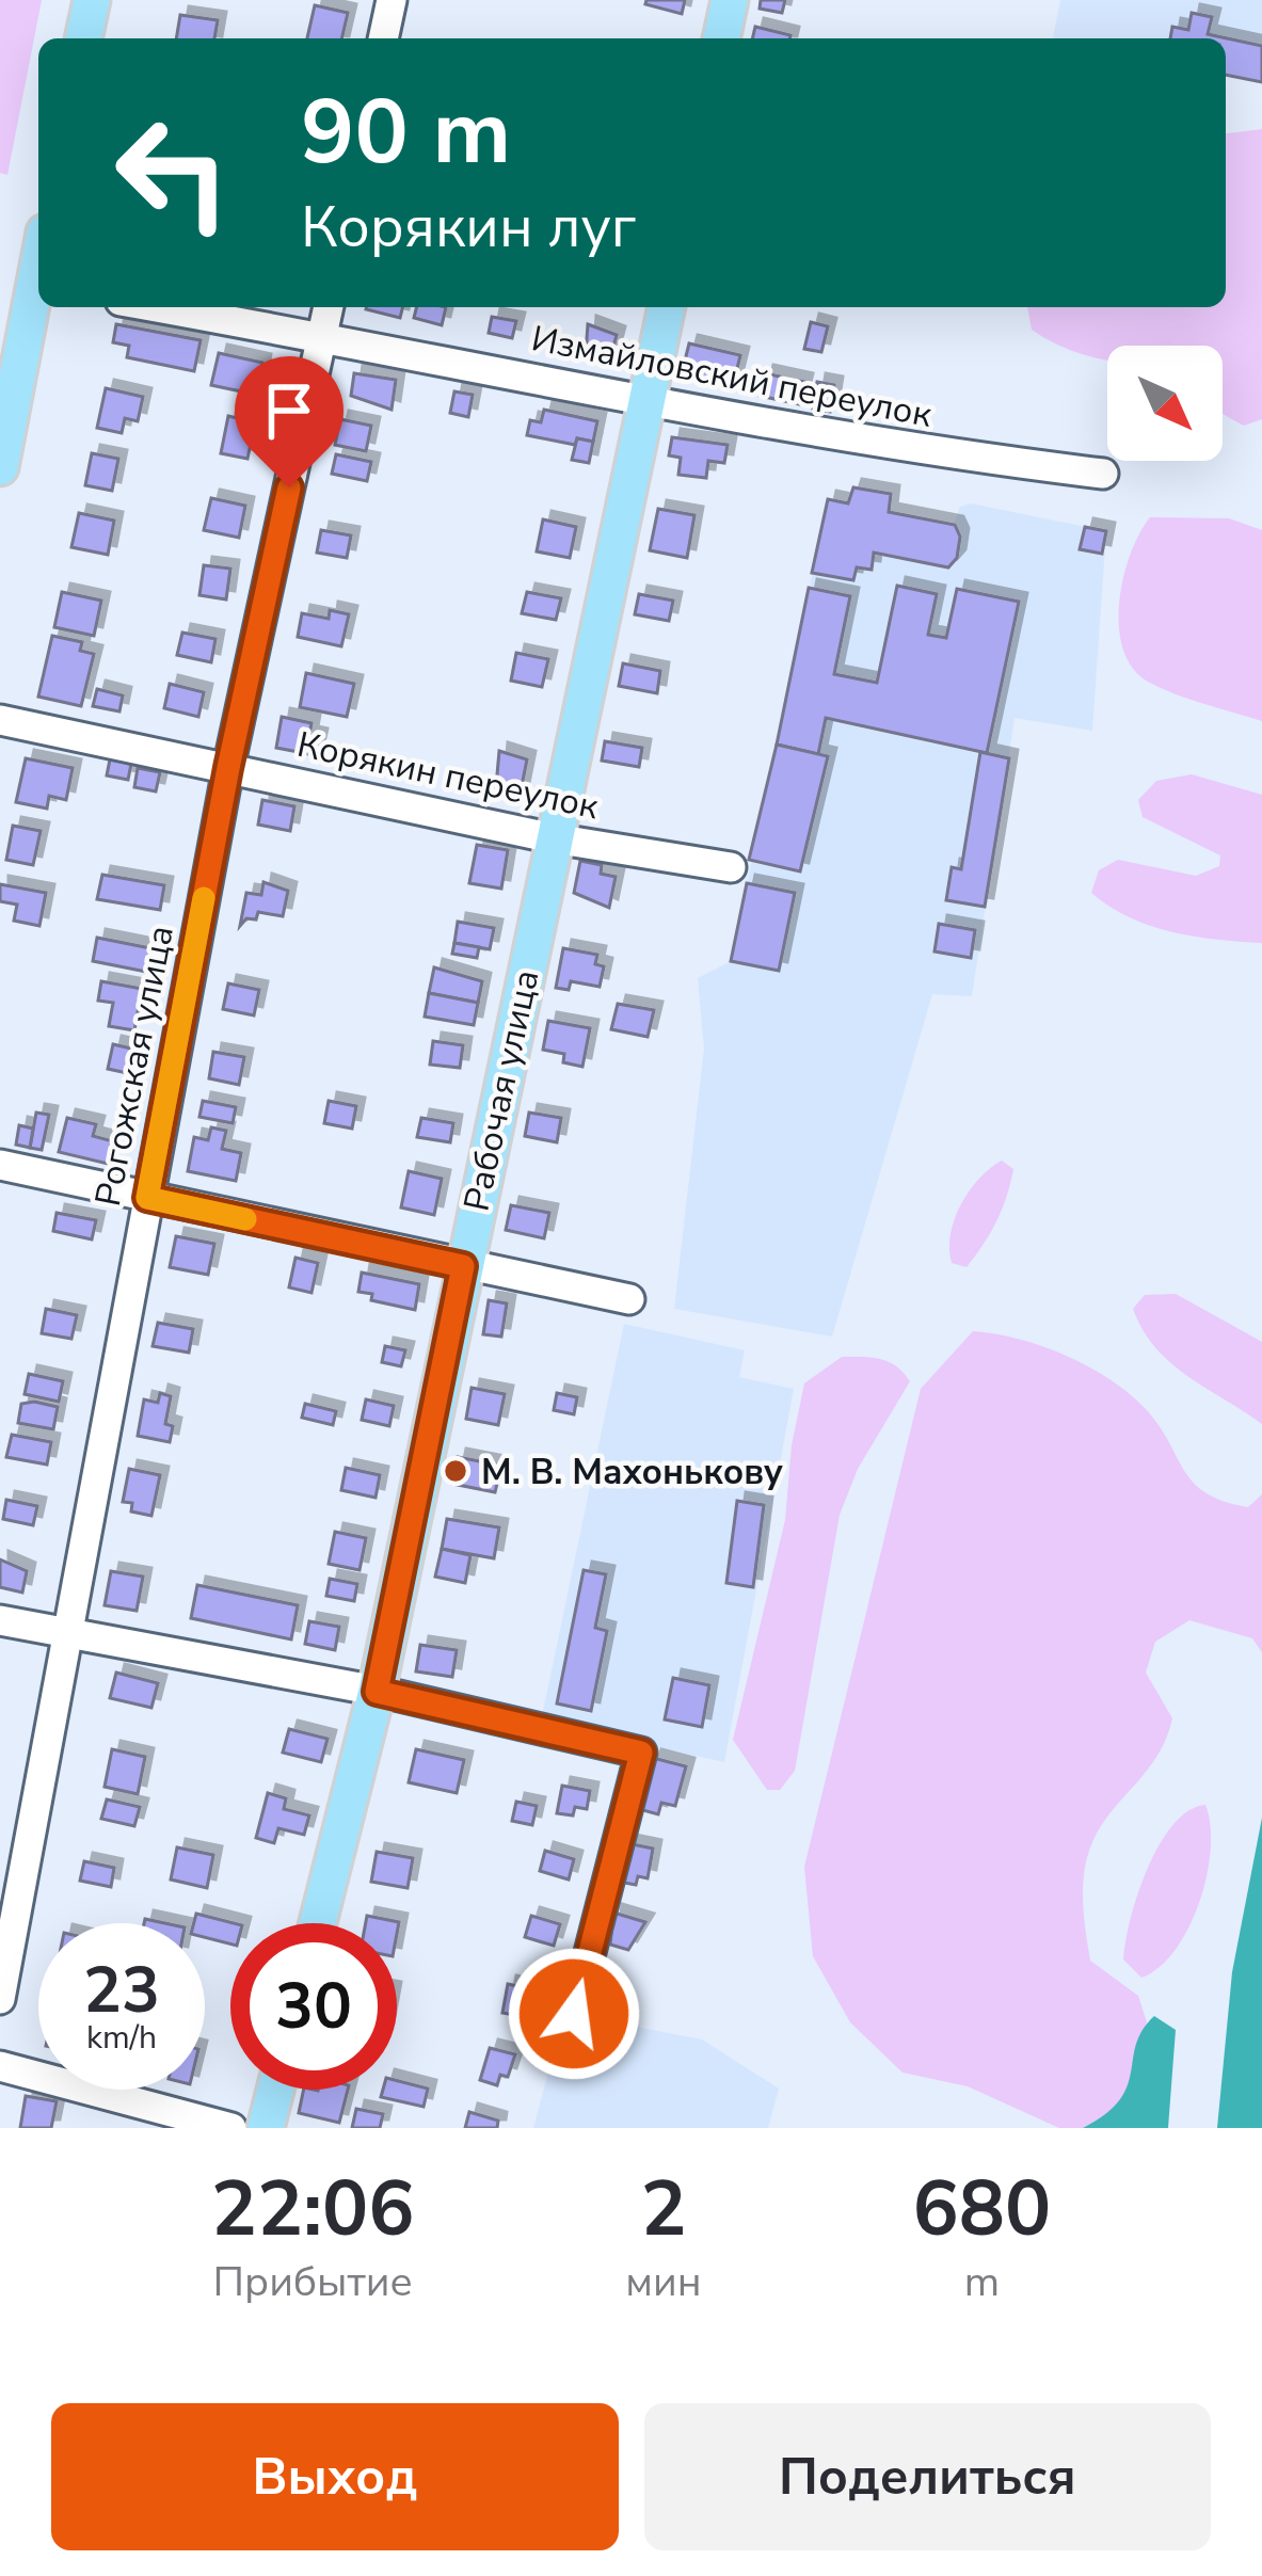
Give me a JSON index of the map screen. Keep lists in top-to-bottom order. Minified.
{"streets":{"main road":["Рабочая улица"],"street":["Измайловский переулок","Корякин переулок","Рогожская улица"]},"crossings":[["Измайловский переулок","Рогожская улица"],["Измайловский переулок","Рабочая улица"],["Корякин переулок","Рогожская улица"],["Корякин переулок","Рабочая улица"]],"places":["М. В. Махонькову"],"north":"bottom right","page":{"turn":["90 m","Корякин луг"],"speed":"23 km/h","limit":"30","eta":["22:06","Прибытие","2","мин","680","m"],"buttons":["Выход","Поделиться"]}}
